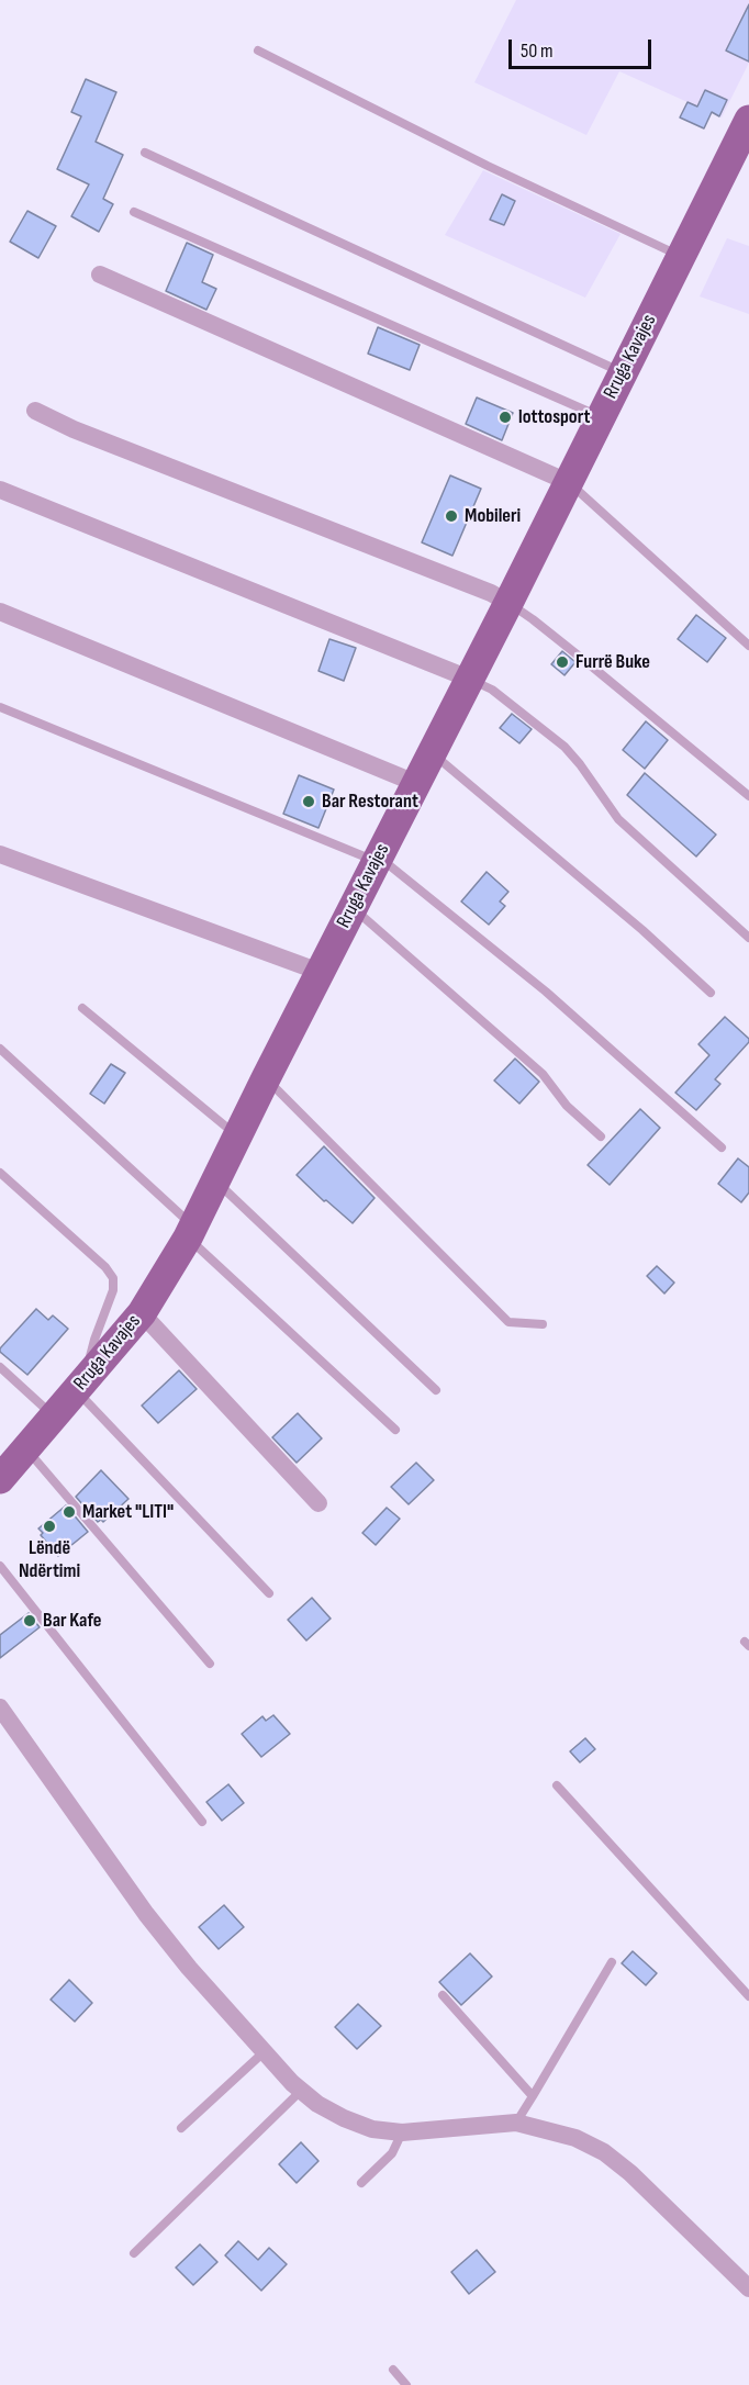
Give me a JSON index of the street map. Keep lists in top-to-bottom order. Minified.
{"streets":{"main road":["Rruga Kavajes"]},"places":["lottosport","Mobileri","Furrë Buke","Bar Restorant","Market \"LITI\"","Lëndë Ndërtimi","Bar Kafe"],"scale_bar":"50 m"}
